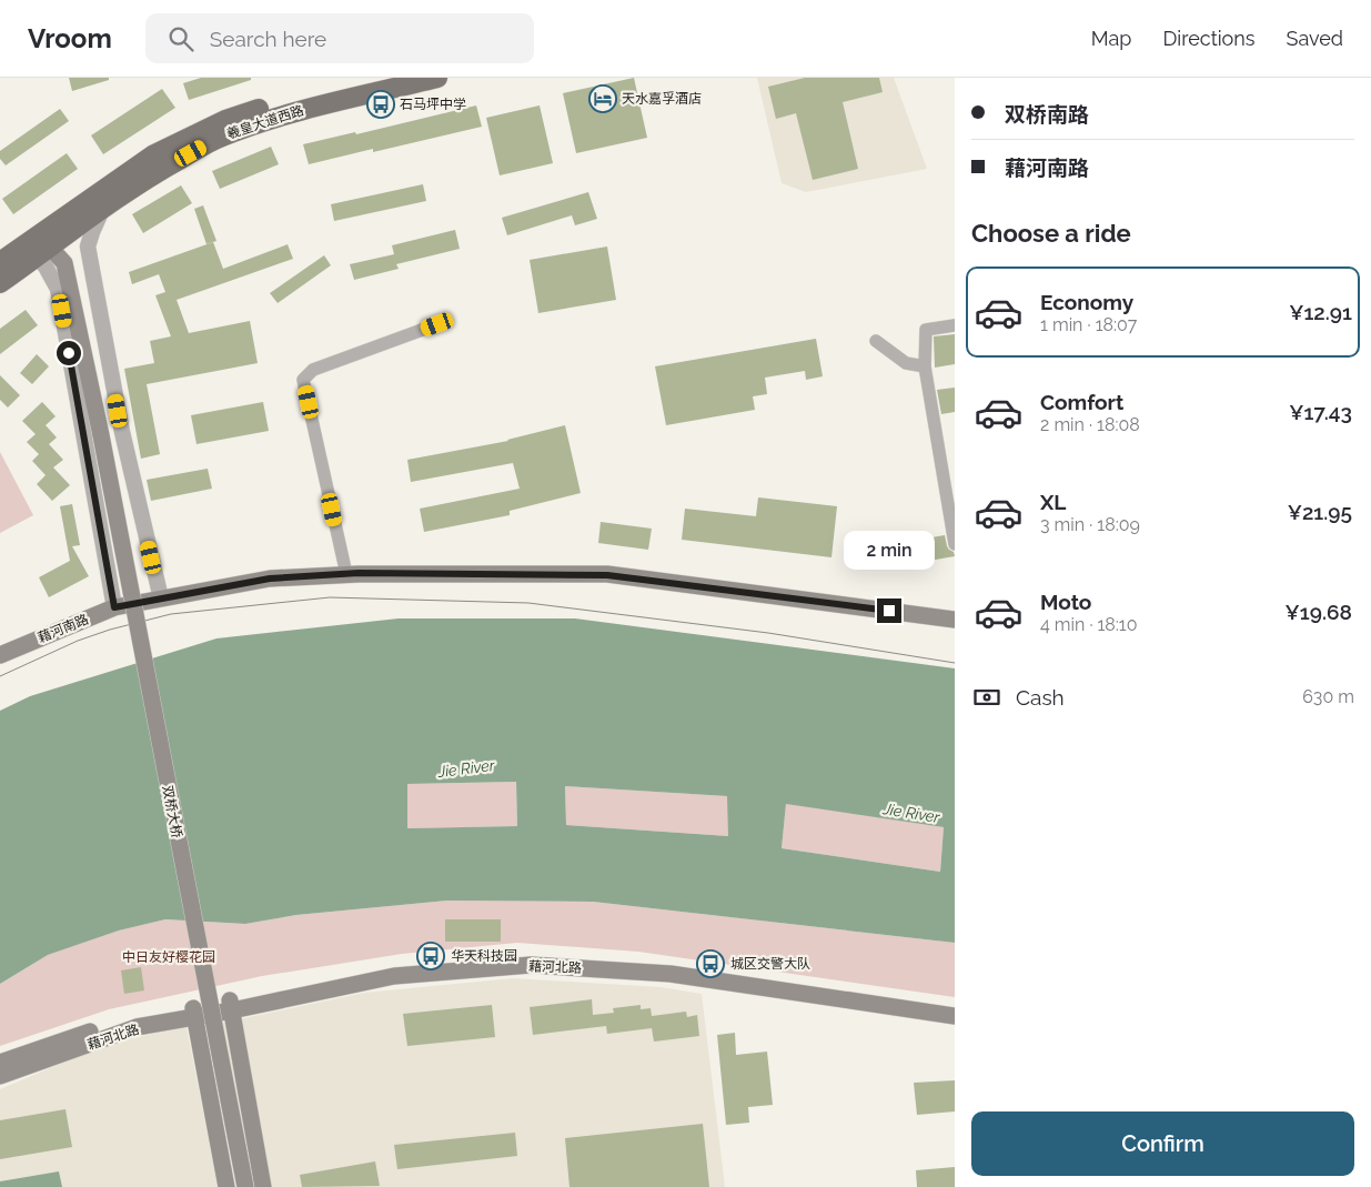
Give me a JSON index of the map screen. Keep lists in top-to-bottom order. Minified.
{"streets":{"main road":["羲皇大道西路","藉河南路","双桥大桥","藉河北路"]},"crossings":[["羲皇大道西路","双桥大桥"]],"water":["Jie River"],"parks":["中日友好樱花园"],"places":{"hotel":["天水嘉孚酒店"],"bus stop":["石马坪中学","华天科技园","城区交警大队"]},"page":{"header":"Vroom","search":"Search here","nav":["Map","Directions","Saved"],"banner":["双桥南路","藉河南路"],"heading":"Choose a ride","list":[{"name":"Economy","note":"1 min · 18:07","value":"¥12.91"},{"name":"Comfort","note":"2 min · 18:08","value":"¥17.43"},{"name":"XL","note":"3 min · 18:09","value":"¥21.95"},{"name":"Moto","note":"4 min · 18:10","value":"¥19.68"}],"bubble":"2 min","pay":["Cash","630 m"],"buttons":"Confirm"}}
